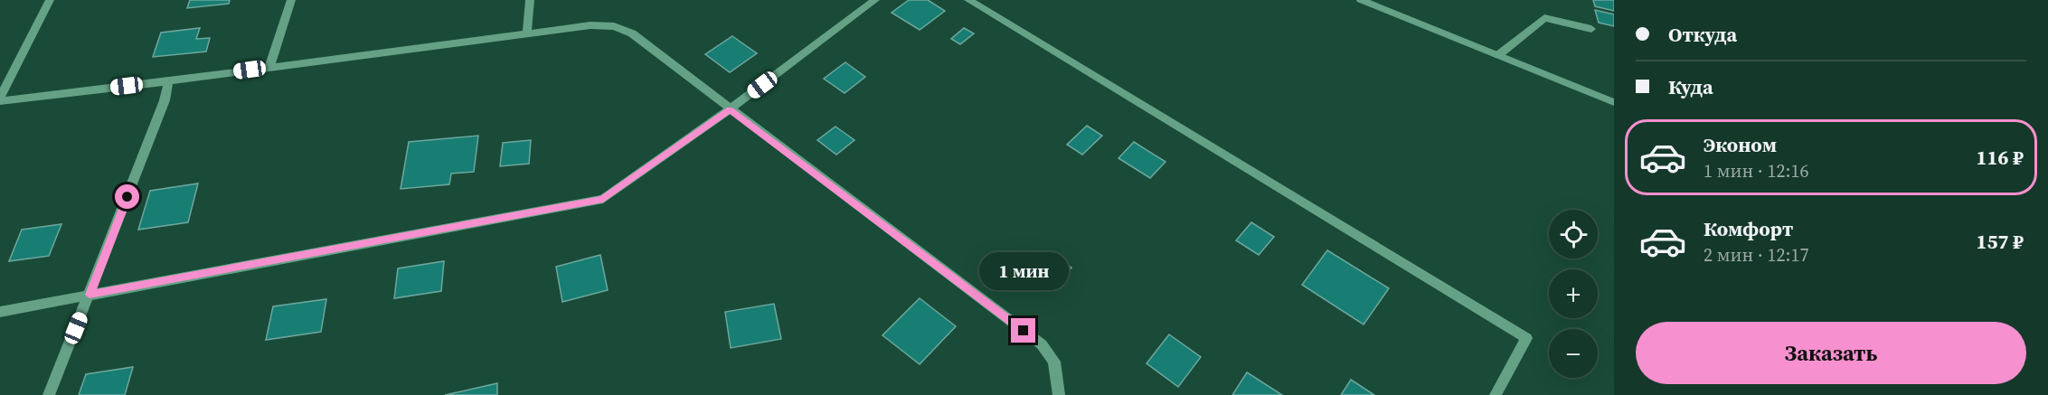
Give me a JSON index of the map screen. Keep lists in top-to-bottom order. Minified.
{"page":{"banner":["Откуда","Куда"],"list":[{"name":"Эконом","note":"1 мин · 12:16","value":"116 ₽"},{"name":"Комфорт","note":"2 мин · 12:17","value":"157 ₽"}],"map_buttons":["+","−"],"bubble":"1 мин","buttons":"Заказать"}}
